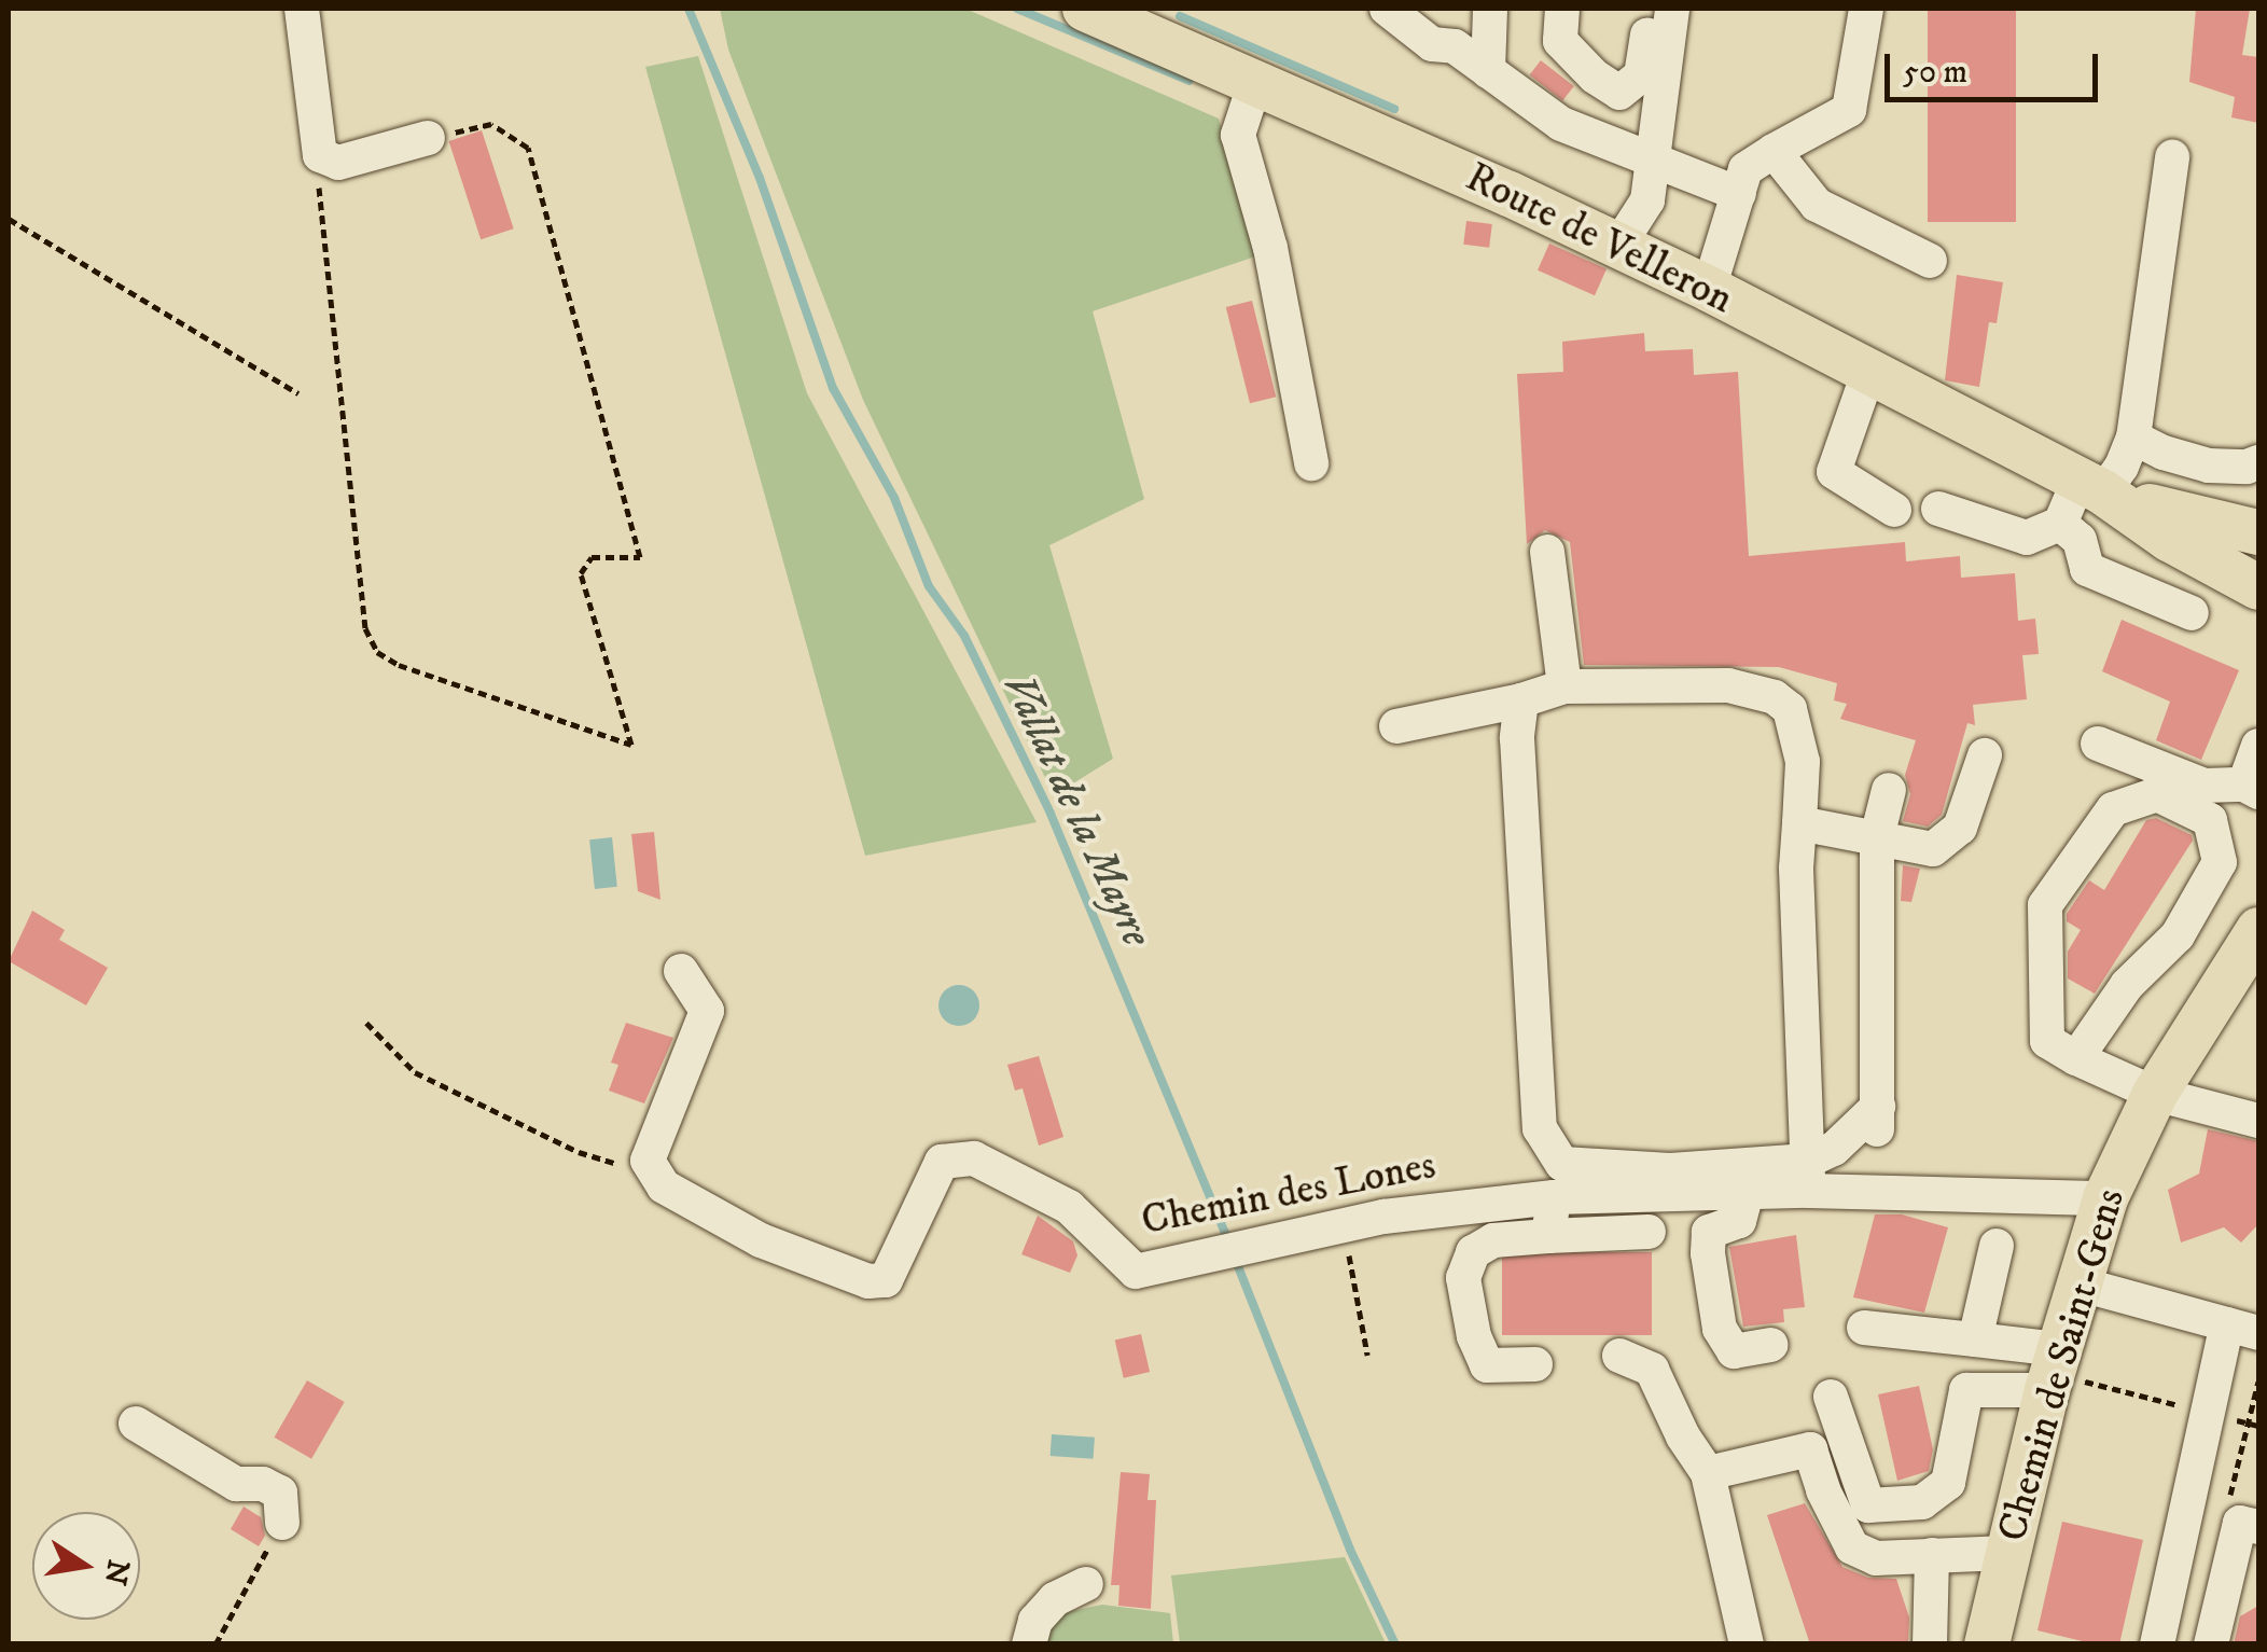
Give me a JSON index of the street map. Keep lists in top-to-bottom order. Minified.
{"streets":{"main road":["Route de Velleron","Chemin de Saint-Gens"],"lane":["Chemin des Lones"]},"crossings":[["Chemin des Lones","Chemin de Saint-Gens"]],"water":["Vallat de la Mayre"],"scale_bar":"50 m","north":"right"}
